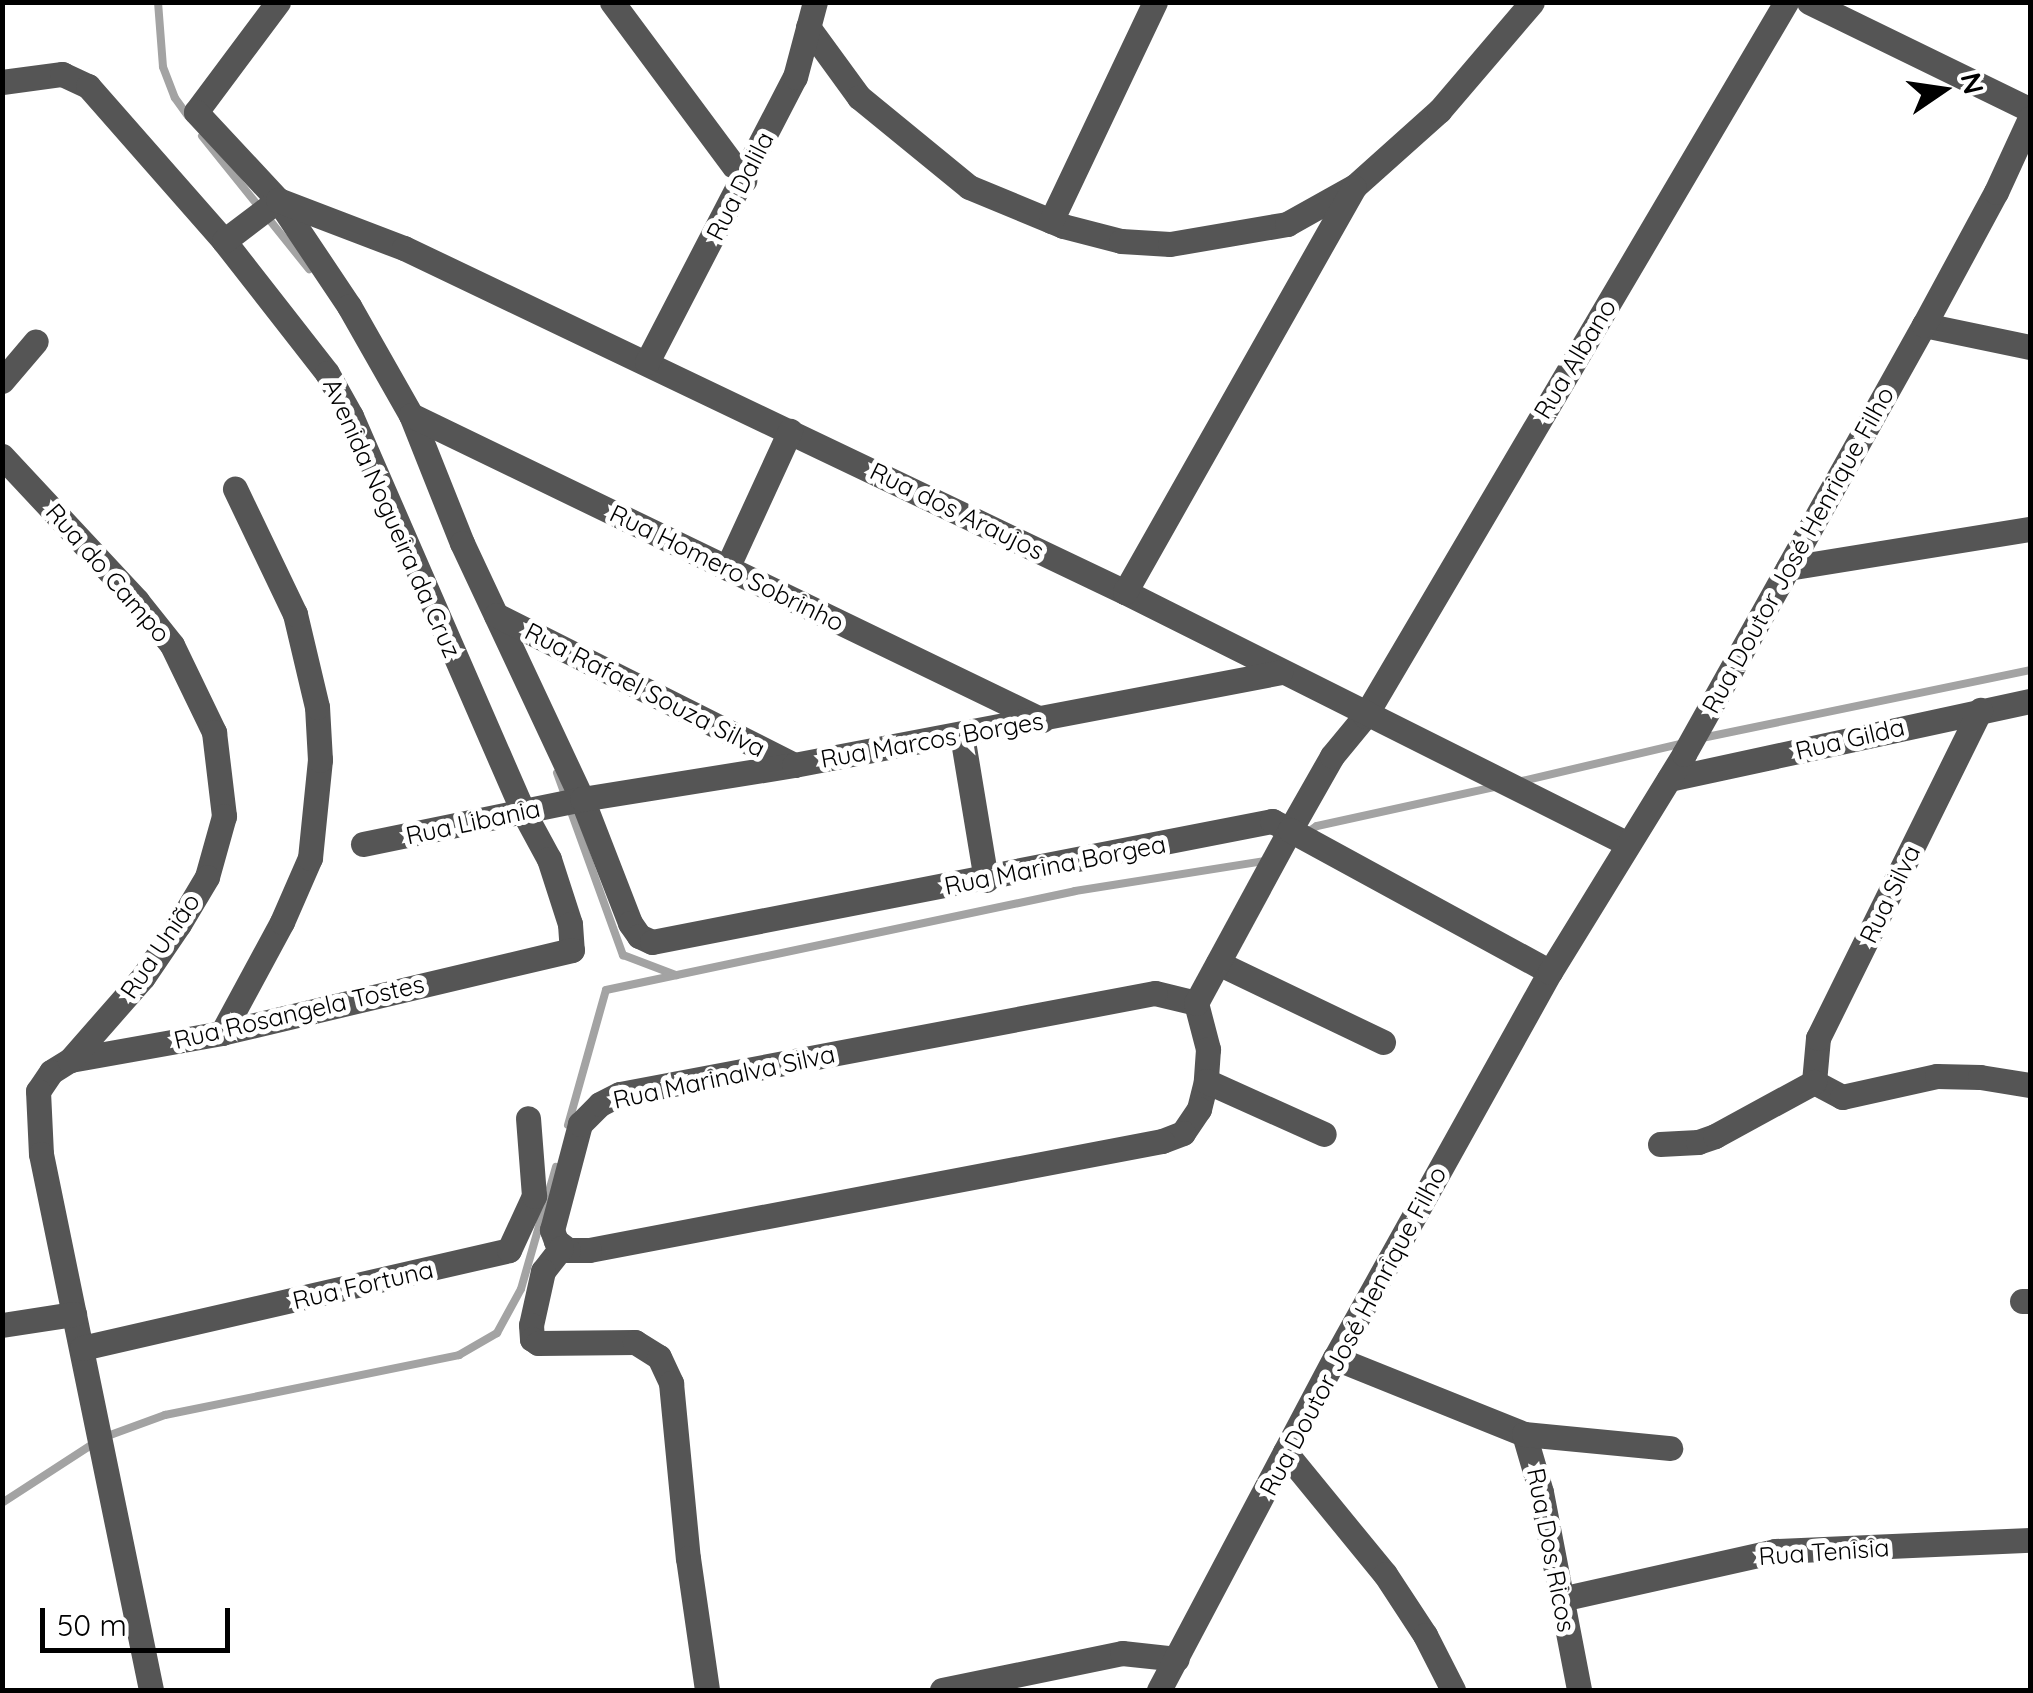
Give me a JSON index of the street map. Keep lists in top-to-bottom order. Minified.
{"streets":{"street":["Rua Dalila","Rua Albano","Rua dos Araujos","Avenida Nogueira da Cruz","Rua Doutor José Henrique Filho","Rua Homero Sobrinho","Rua do Campo","Rua Rafael Souza Silva","Rua Gilda","Rua Marcos Borges","Rua Libania","Rua Marina Borgea","Rua Silva","Rua União","Rua Rosangela Tostes","Rua Marinalva Silva","Rua Fortuna","Rua Dos Ricos","Rua Tenisia"]},"crossings":[["Rua Dalila","Rua dos Araujos"],["Rua Albano","Rua dos Araujos"],["Rua dos Araujos","Rua Doutor José Henrique Filho"],["Rua dos Araujos","Rua Marcos Borges"],["Avenida Nogueira da Cruz","Rua Libania"],["Avenida Nogueira da Cruz","Rua Rosangela Tostes"],["Rua Doutor José Henrique Filho","Rua Gilda"],["Rua Doutor José Henrique Filho","Rua Dos Ricos"],["Rua Homero Sobrinho","Rua Marcos Borges"],["Rua do Campo","Rua União"],["Rua Rafael Souza Silva","Rua Marcos Borges"],["Rua Gilda","Rua Silva"],["Rua Marcos Borges","Rua Libania"],["Rua Marcos Borges","Rua Marina Borgea"],["Rua Libania","Rua Marina Borgea"],["Rua União","Rua Rosangela Tostes"],["Rua Dos Ricos","Rua Tenisia"]],"scale_bar":"50 m","north":"right"}
